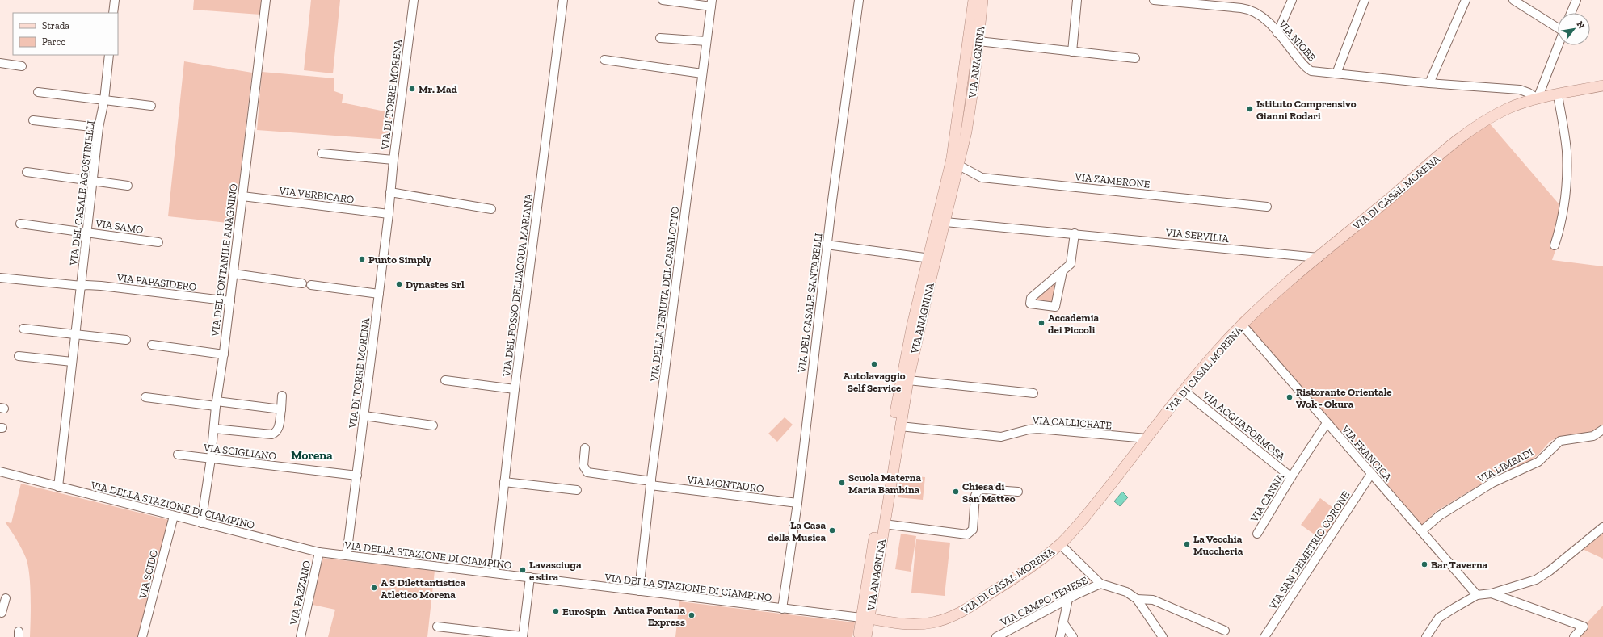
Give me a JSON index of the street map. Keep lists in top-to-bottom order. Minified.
{"streets":{"main road":["VIA ANAGNINA","VIA DI CASAL MORENA"],"street":["VIA NIOBE","VIA DI TORRE MORENA","VIA ZAMBRONE","VIA DEL CASALE AGOSTINELLI","VIA VERBICARO","VIA SAMO","VIA SERVILIA","VIA DEL FONTANILE ANAGNINO","VIA PAPASIDERO","VIA DEL FOSSO DELL'ACQUA MARIANA","VIA DELLA TENUTA DEL CASALOTTO","VIA DEL CASALE SANTARELLI","VIA CALLICRATE","VIA ACQUAFORMOSA","VIA SCIGLIANO","VIA FRANCICA","VIA LIMBADI","VIA MONTAURO","VIA CANNA","VIA DELLA STAZIONE DI CIAMPINO","VIA SAN DEMETRIO CORONE","VIA SCIDO","VIA PAZZANO","VIA CAMPO TENESE"]},"crossings":[["VIA NIOBE","VIA DI CASAL MORENA"],["VIA ANAGNINA","VIA ZAMBRONE"],["VIA ANAGNINA","VIA DI CASAL MORENA"],["VIA ANAGNINA","VIA SERVILIA"],["VIA ANAGNINA","VIA CALLICRATE"],["VIA ANAGNINA","VIA DELLA STAZIONE DI CIAMPINO"],["VIA DI TORRE MORENA","VIA VERBICARO"],["VIA DI TORRE MORENA","VIA SCIGLIANO"],["VIA DI TORRE MORENA","VIA DELLA STAZIONE DI CIAMPINO"],["VIA DI CASAL MORENA","VIA SERVILIA"],["VIA DI CASAL MORENA","VIA CALLICRATE"],["VIA DI CASAL MORENA","VIA ACQUAFORMOSA"],["VIA DI CASAL MORENA","VIA FRANCICA"],["VIA DI CASAL MORENA","VIA DELLA STAZIONE DI CIAMPINO"],["VIA DEL CASALE AGOSTINELLI","VIA SAMO"],["VIA DEL CASALE AGOSTINELLI","VIA PAPASIDERO"],["VIA DEL CASALE AGOSTINELLI","VIA DELLA STAZIONE DI CIAMPINO"],["VIA VERBICARO","VIA DEL FONTANILE ANAGNINO"],["VIA DEL FONTANILE ANAGNINO","VIA PAPASIDERO"],["VIA DEL FONTANILE ANAGNINO","VIA SCIGLIANO"],["VIA DEL FONTANILE ANAGNINO","VIA DELLA STAZIONE DI CIAMPINO"],["VIA DEL FOSSO DELL'ACQUA MARIANA","VIA DELLA STAZIONE DI CIAMPINO"],["VIA DELLA TENUTA DEL CASALOTTO","VIA MONTAURO"],["VIA DELLA TENUTA DEL CASALOTTO","VIA DELLA STAZIONE DI CIAMPINO"],["VIA DEL CASALE SANTARELLI","VIA MONTAURO"],["VIA DEL CASALE SANTARELLI","VIA DELLA STAZIONE DI CIAMPINO"],["VIA ACQUAFORMOSA","VIA CANNA"],["VIA FRANCICA","VIA LIMBADI"],["VIA FRANCICA","VIA CANNA"],["VIA FRANCICA","VIA SAN DEMETRIO CORONE"],["VIA DELLA STAZIONE DI CIAMPINO","VIA SCIDO"],["VIA DELLA STAZIONE DI CIAMPINO","VIA PAZZANO"]],"districts":["Morena"],"places":["Mr. Mad","Istituto Comprensivo Gianni Rodari","Punto Simply","Dynastes Srl","Accademia dei Piccoli","Autolavaggio Self Service","Ristorante Orientale Wok - Okura","Scuola Materna Maria Bambina","Chiesa di San Matteo","La Casa della Musica","La Vecchia Muccheria","Bar Taverna","Lavasciuga e stira","A S Dilettantistica Atletico Morena","EuroSpin","Antica Fontana Express"],"legend":["Strada","Parco"],"north":"top right"}
